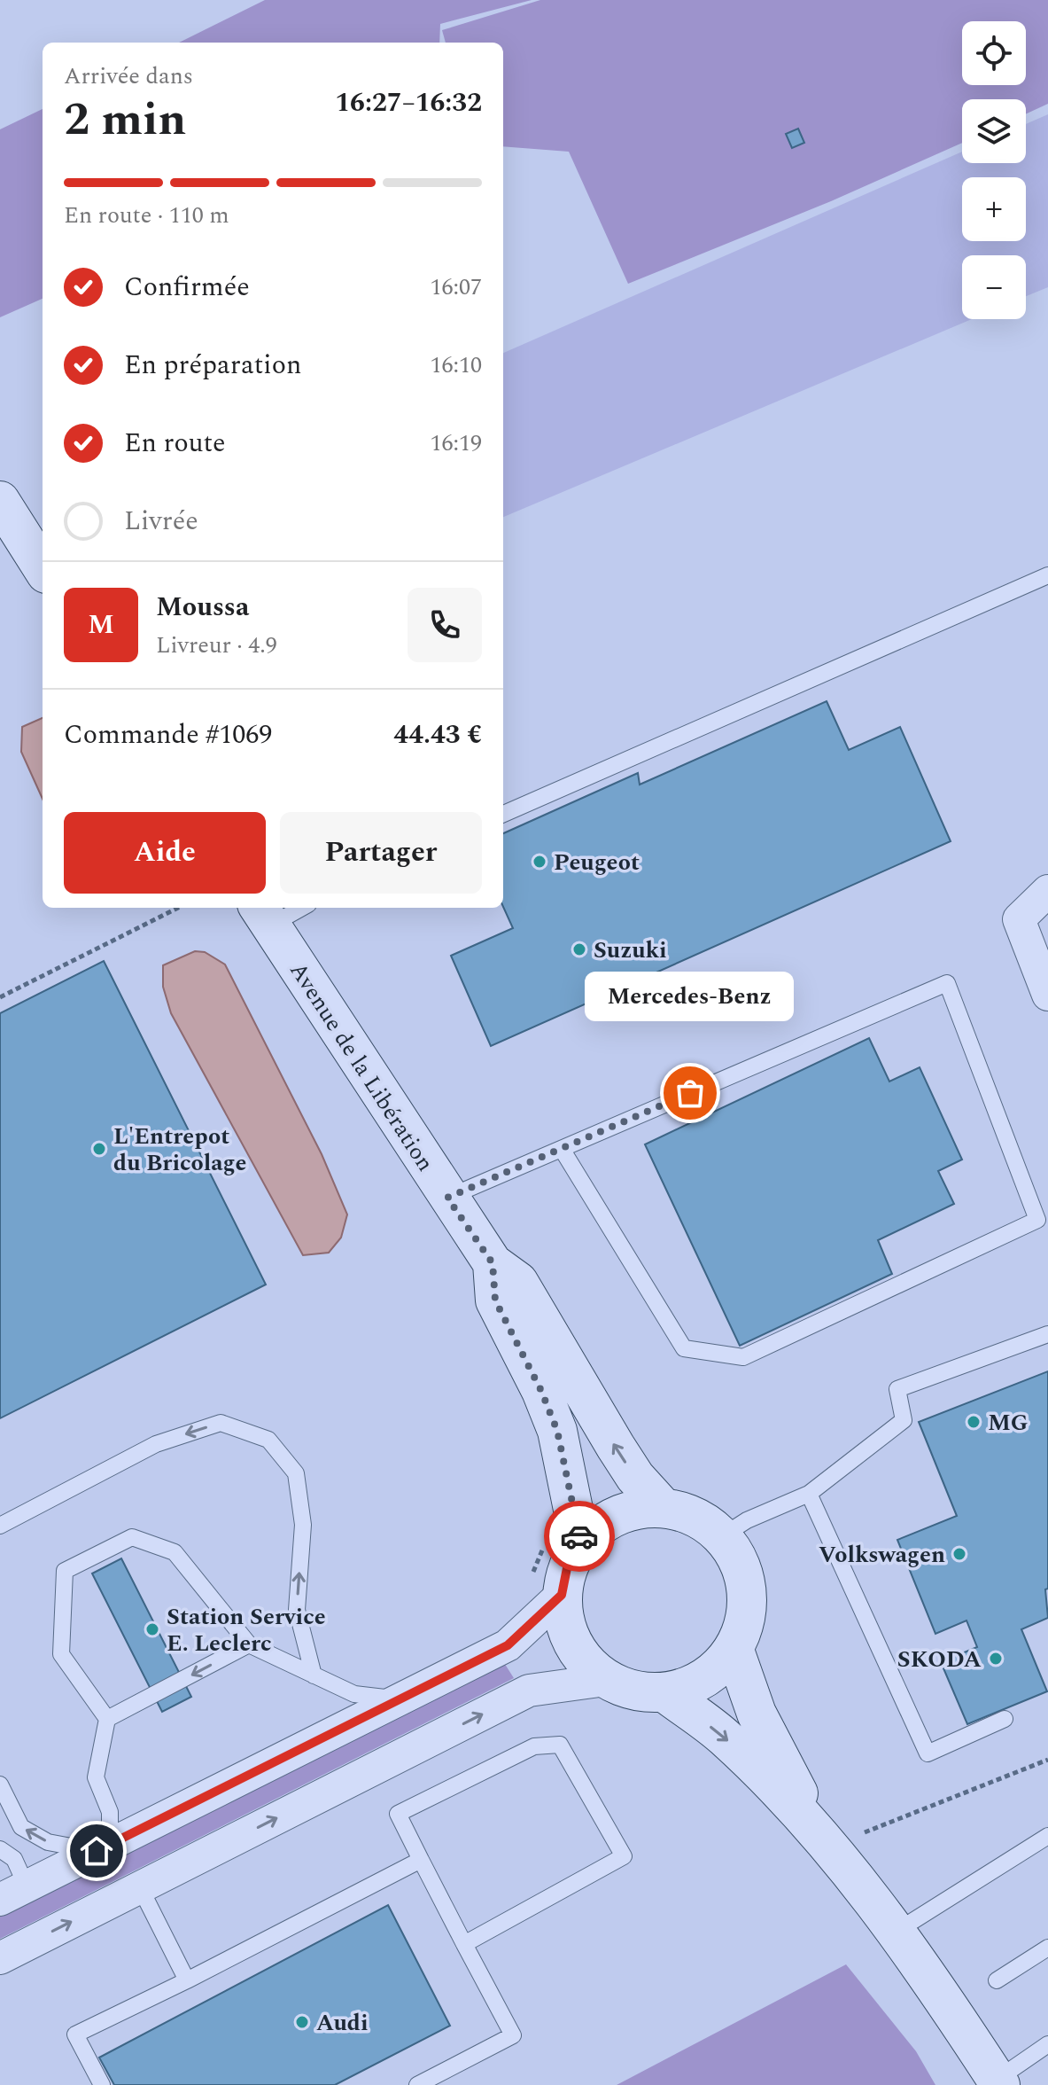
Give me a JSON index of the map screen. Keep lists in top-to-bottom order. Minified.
{"streets":{"main road":["Avenue de la Libération"]},"places":["Peugeot","Suzuki","Mercedes-Benz","L'Entrepot du Bricolage","MG","Volkswagen","Station Service E. Leclerc","SKODA","Audi"],"page":{"map_buttons":["+","−"],"heading":["2 min","Arrivée dans","16:27–16:32"],"panel":["Moussa","Livreur · 4.9","Commande #1069","44.43 €"],"bar":"En route · 110 m","list":[["Confirmée","16:07"],["En préparation","16:10"],["En route","16:19"],"Livrée"],"round":"M","buttons":["Aide","Partager"],"bubble":"Mercedes-Benz"}}
